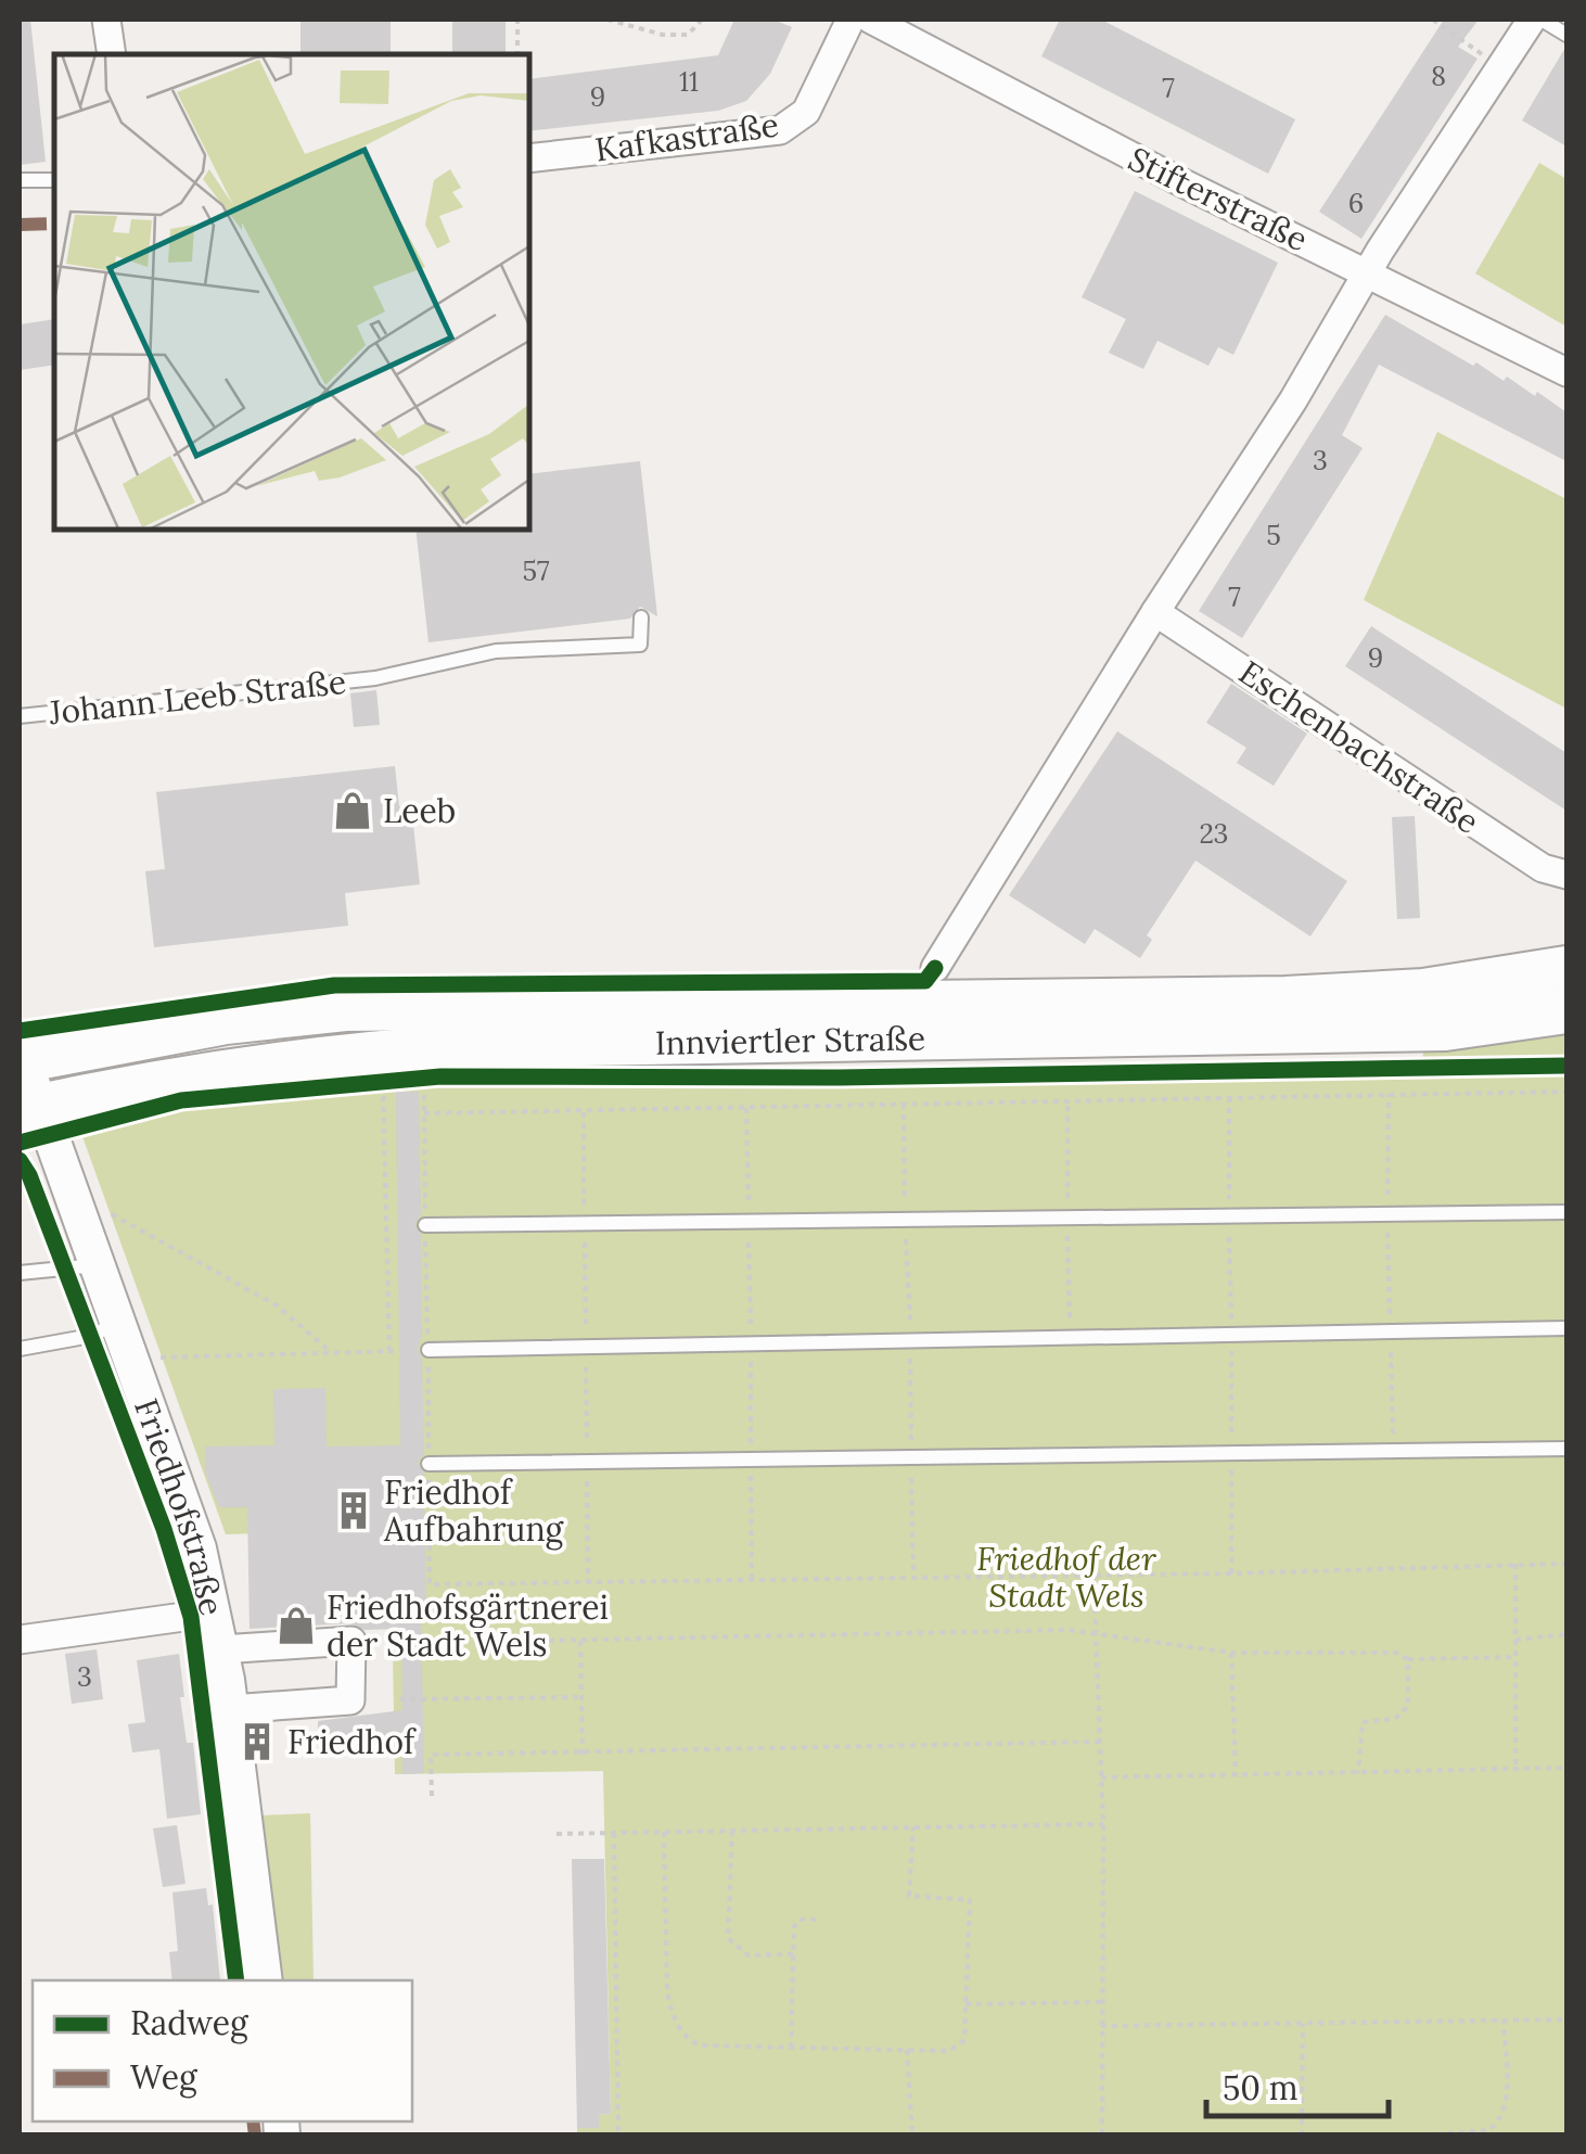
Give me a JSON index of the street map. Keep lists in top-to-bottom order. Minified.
{"streets":{"main road":["Innviertler Straße"],"street":["Kafkastraße","Stifterstraße","Eschenbachstraße","Friedhofstraße"],"lane":["Johann Leeb Straße"]},"crossings":[["Innviertler Straße","Friedhofstraße"]],"parks":["Friedhof der Stadt Wels"],"places":{"shop":["Leeb","Friedhofsgärtnerei der Stadt Wels"],"building":["Friedhof Aufbahrung","Friedhof"]},"house_numbers":["8","11","7","9","6","3","5","57","7","9","23","3"],"legend":["Radweg","Weg"],"scale_bar":"50 m"}
